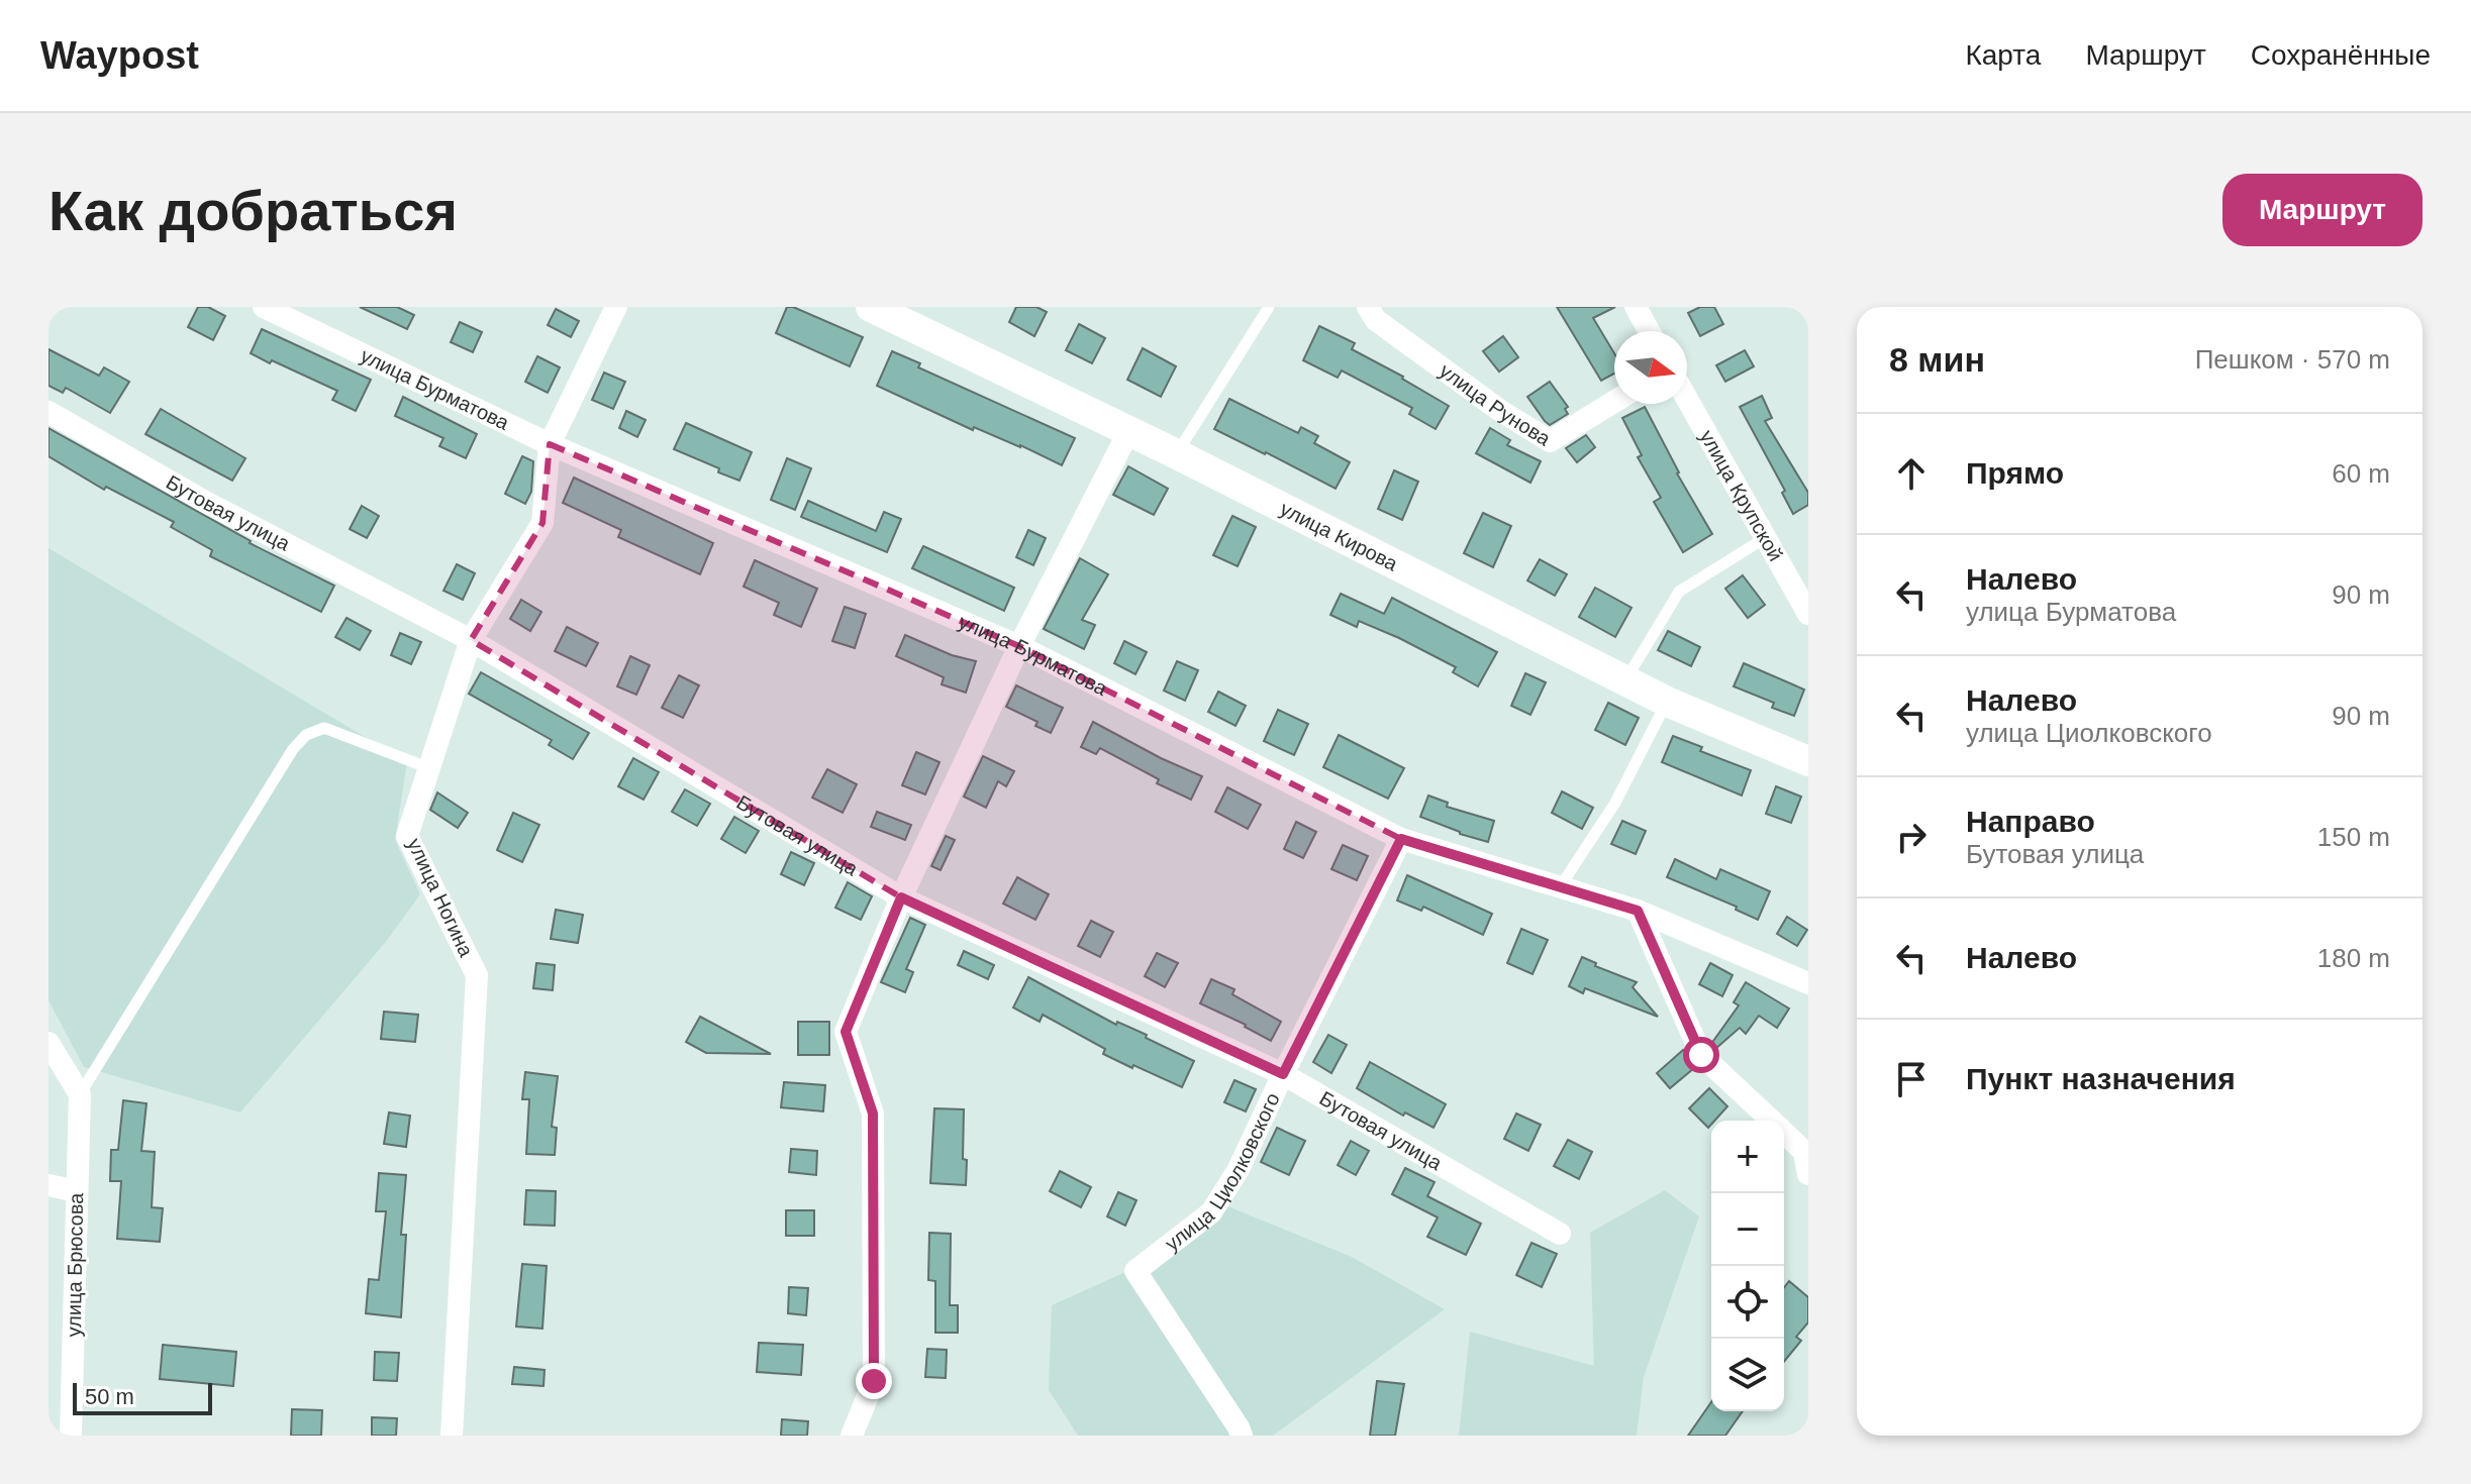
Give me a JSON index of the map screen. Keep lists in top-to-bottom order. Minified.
{"streets":{"main road":["улица Кирова"],"street":["улица Бурматова","улица Рунова","улица Крупской","Бутовая улица","улица Ногина","улица Циолковского","улица Брюсова"]},"crossings":[["улица Бурматова","улица Ногина"],["улица Бурматова","улица Циолковского"],["Бутовая улица","улица Ногина"],["Бутовая улица","улица Циолковского"]],"scale_bar":"50 m","north":"right","page":{"header":"Waypost","nav":["Карта","Маршрут","Сохранённые"],"buttons":"Маршрут","title":"Как добраться","heading":["8 мин","Пешком · 570 m"],"list":[["Прямо","60 m"],["Налево","улица Бурматова","90 m"],["Налево","улица Циолковского","90 m"],["Направо","Бутовая улица","150 m"],["Налево","180 m"],"Пункт назначения"],"map_buttons":["+","−"],"scale":"50 m"}}
